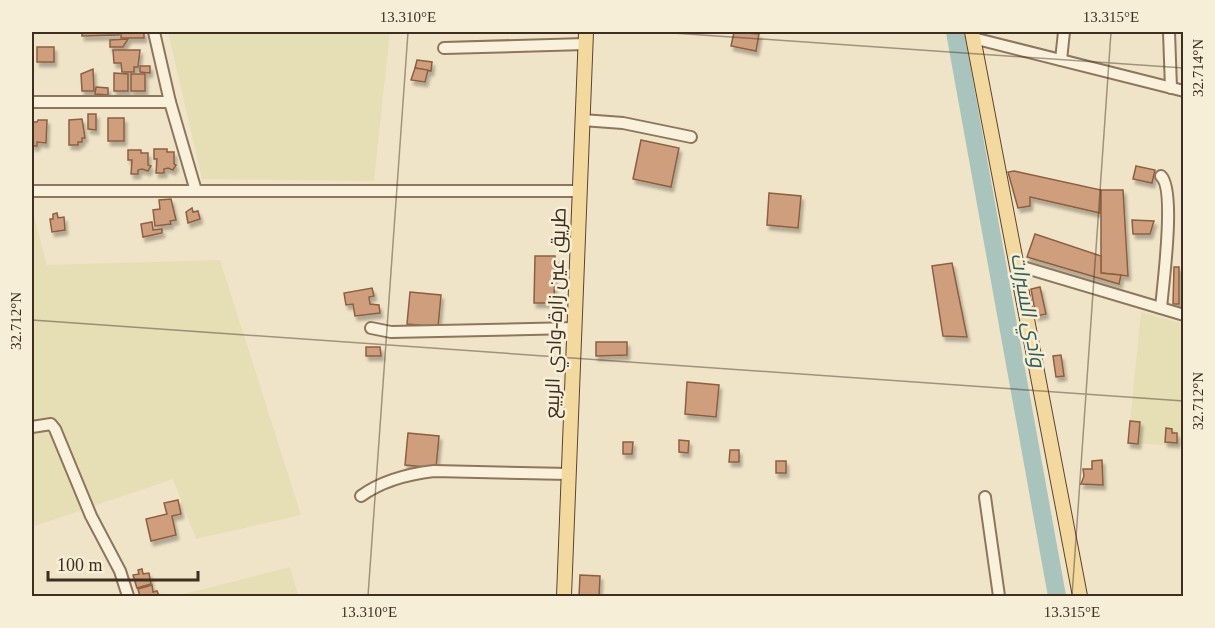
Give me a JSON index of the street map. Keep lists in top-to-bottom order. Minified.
{"streets":{"main road":["طريق عين زارة-وادي الربيع"]},"water":["وادي السيرات"],"scale_bar":"100 m","coordinates":["13.310°E","13.315°E","32.714°N","32.712°N"]}
